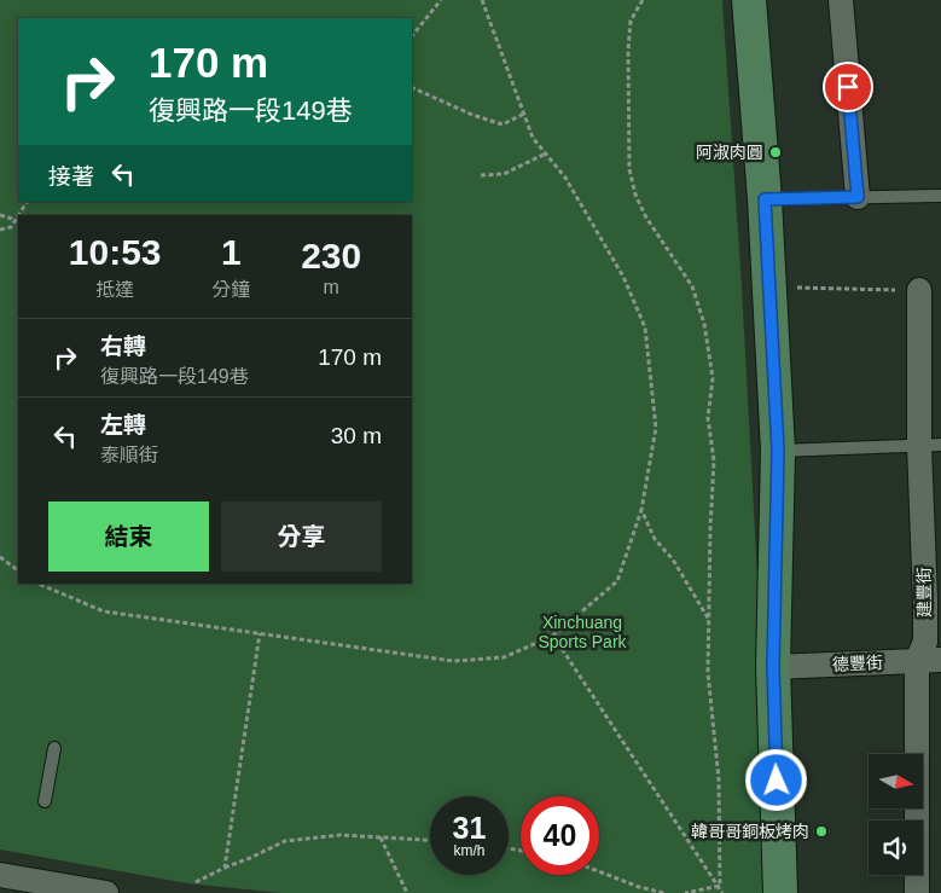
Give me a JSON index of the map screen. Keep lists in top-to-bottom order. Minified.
{"streets":{"street":["建豐街","德豐街"]},"crossings":[["建豐街","德豐街"]],"parks":["Xinchuang Sports Park"],"places":["阿淑肉圓","韓哥哥銅板烤肉"],"north":"right","page":{"turn":["170 m","復興路一段149巷"],"then":"接著","eta":["10:53","抵達","1","分鐘","230","m"],"list":[{"name":"右轉","note":"復興路一段149巷","value":"170 m"},{"name":"左轉","note":"泰順街","value":"30 m"}],"buttons":["結束","分享"],"speed":"31 km/h","limit":"40"}}
